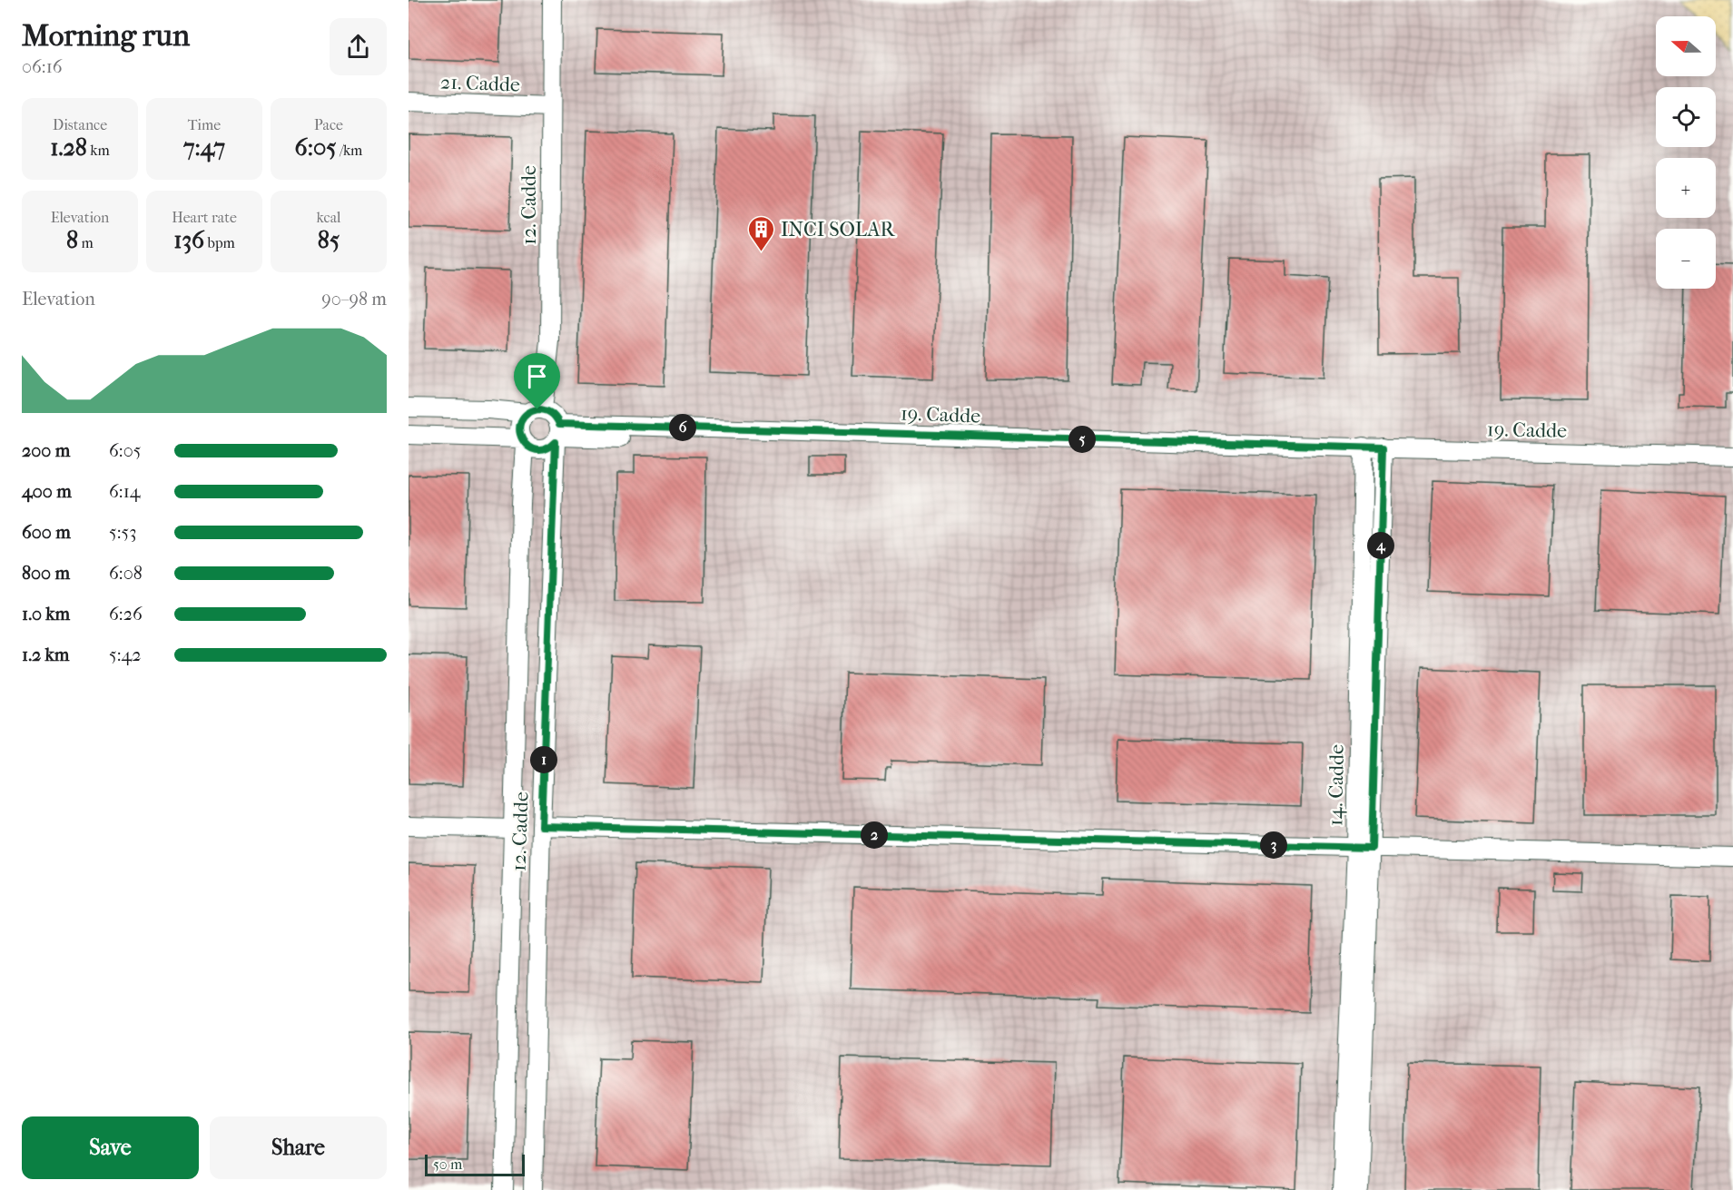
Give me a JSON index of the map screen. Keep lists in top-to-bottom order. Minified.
{"streets":{"lane":["21. Cadde","12. Cadde","19. Cadde","14. Cadde"]},"crossings":[["21. Cadde","12. Cadde"],["12. Cadde","19. Cadde"],["19. Cadde","14. Cadde"]],"places":{"building":["INCI SOLAR"]},"scale_bar":"50 m","north":"left","page":{"heading":["Morning run","06:16"],"map_buttons":["+","−"],"stats":[["Distance","1.28 km"],["Time","7:47"],["Pace","6:05 /km"],["Elevation","8 m"],["Heart rate","136 bpm"],["kcal","85"]],"chart":["Elevation","90–98 m"],"pins":["6","5","4","1","2","3"],"list":[{"name":"200 m","note":"6:05"},{"name":"400 m","note":"6:14"},{"name":"600 m","note":"5:53"},{"name":"800 m","note":"6:08"},{"name":"1.0 km","note":"6:26"},{"name":"1.2 km","note":"5:42"}],"buttons":["Save","Share"],"scale":"50 m"}}
